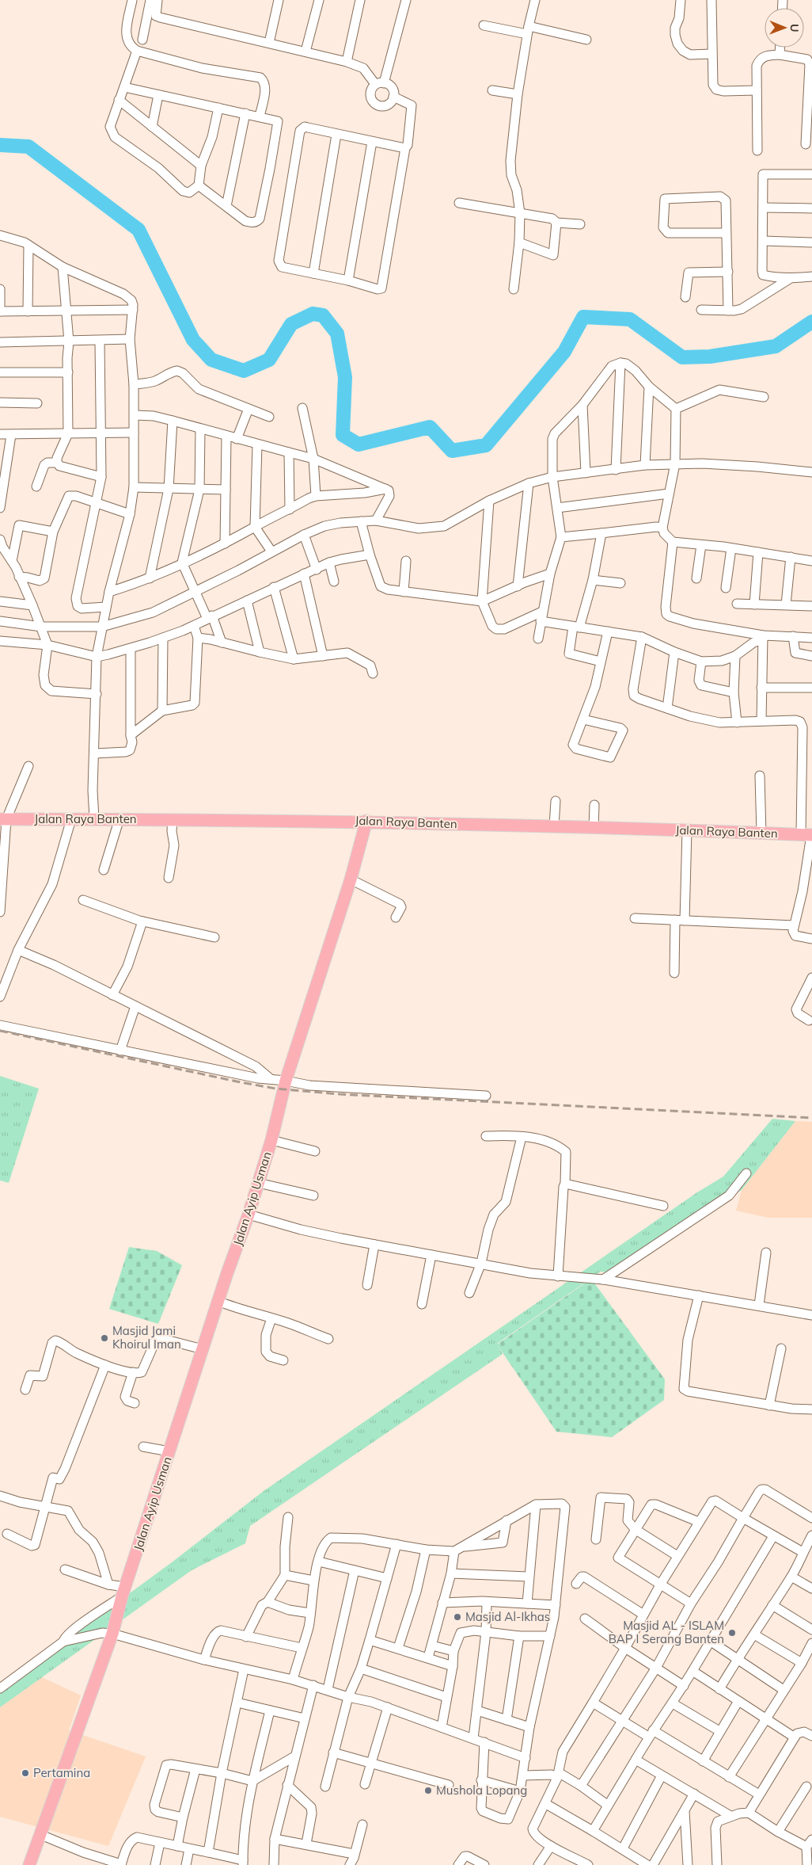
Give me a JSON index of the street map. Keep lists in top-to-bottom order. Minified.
{"streets":{"main road":["Jalan Raya Banten","Jalan Ayip Usman"]},"crossings":[["Jalan Raya Banten","Jalan Ayip Usman"]],"places":["Masjid Jami Khoirul Iman","Masjid Al-Ikhas","Masjid AL - ISLAM BAP I Serang Banten","Pertamina","Mushola Lopang"],"north":"right"}
